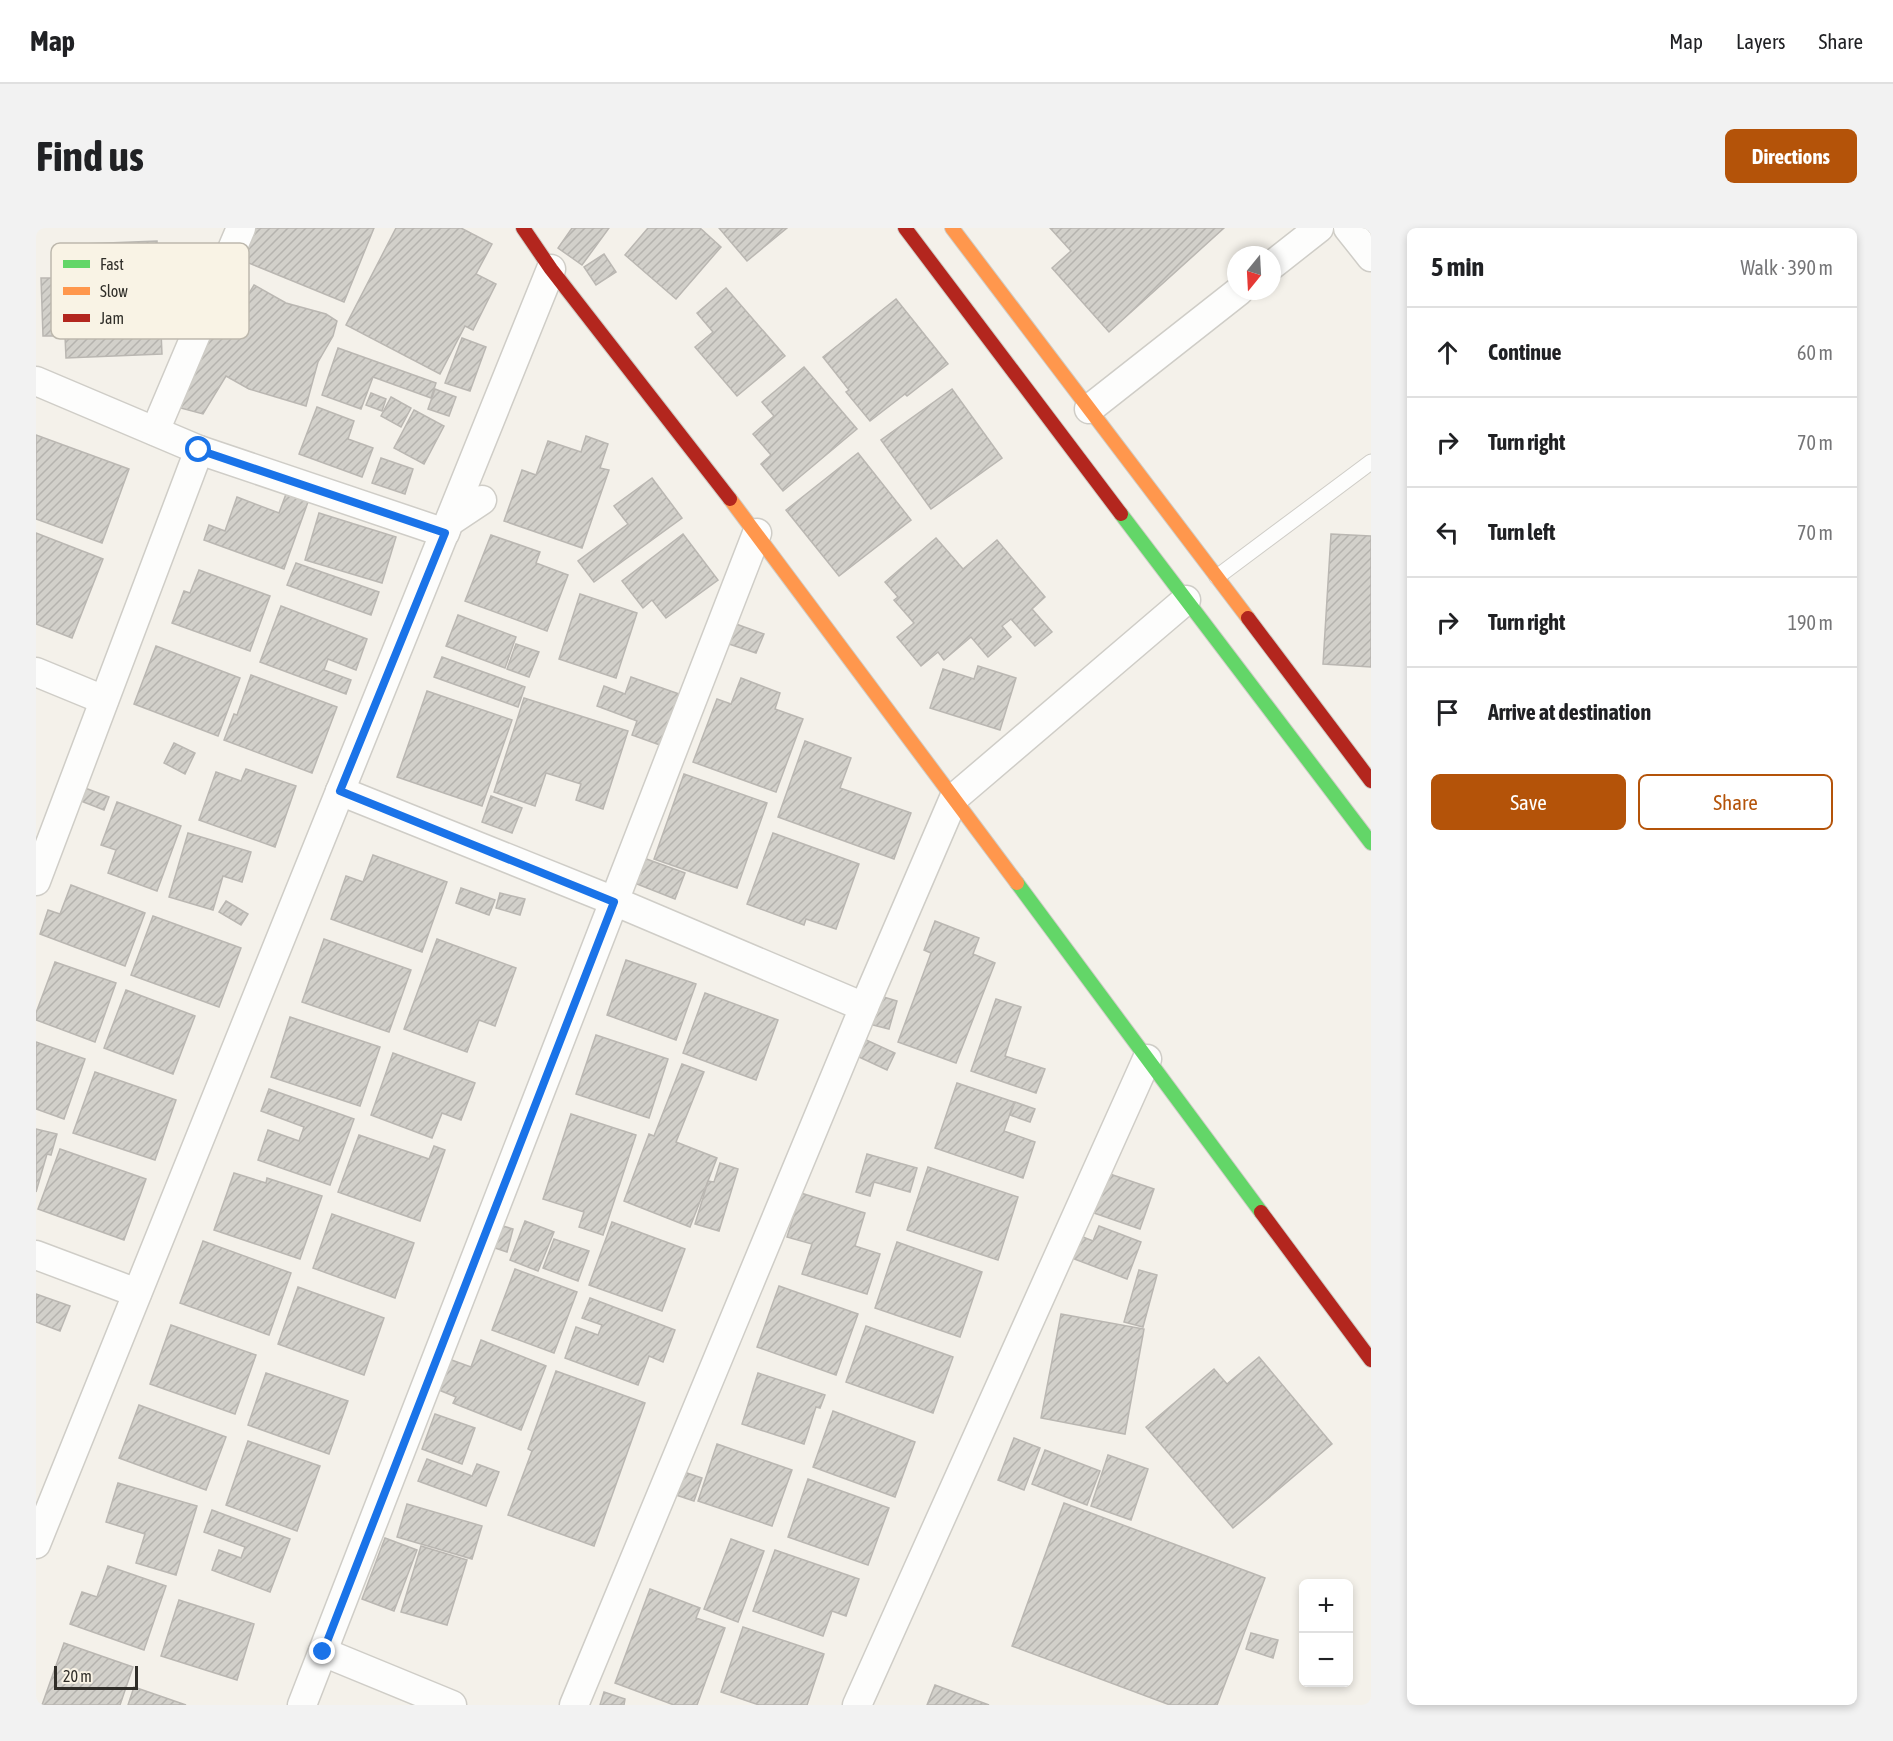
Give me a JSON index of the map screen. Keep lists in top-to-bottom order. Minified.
{"legend":["Fast","Slow","Jam"],"scale_bar":"20 m","north":"bottom","page":{"header":"Map","nav":["Map","Layers","Share"],"buttons":["Directions",["Save","Share"]],"title":"Find us","heading":["5 min","Walk · 390 m"],"list":[["Continue","60 m"],["Turn right","70 m"],["Turn left","70 m"],["Turn right","190 m"],"Arrive at destination"],"map_buttons":["+","−"],"scale":"20 m"}}
